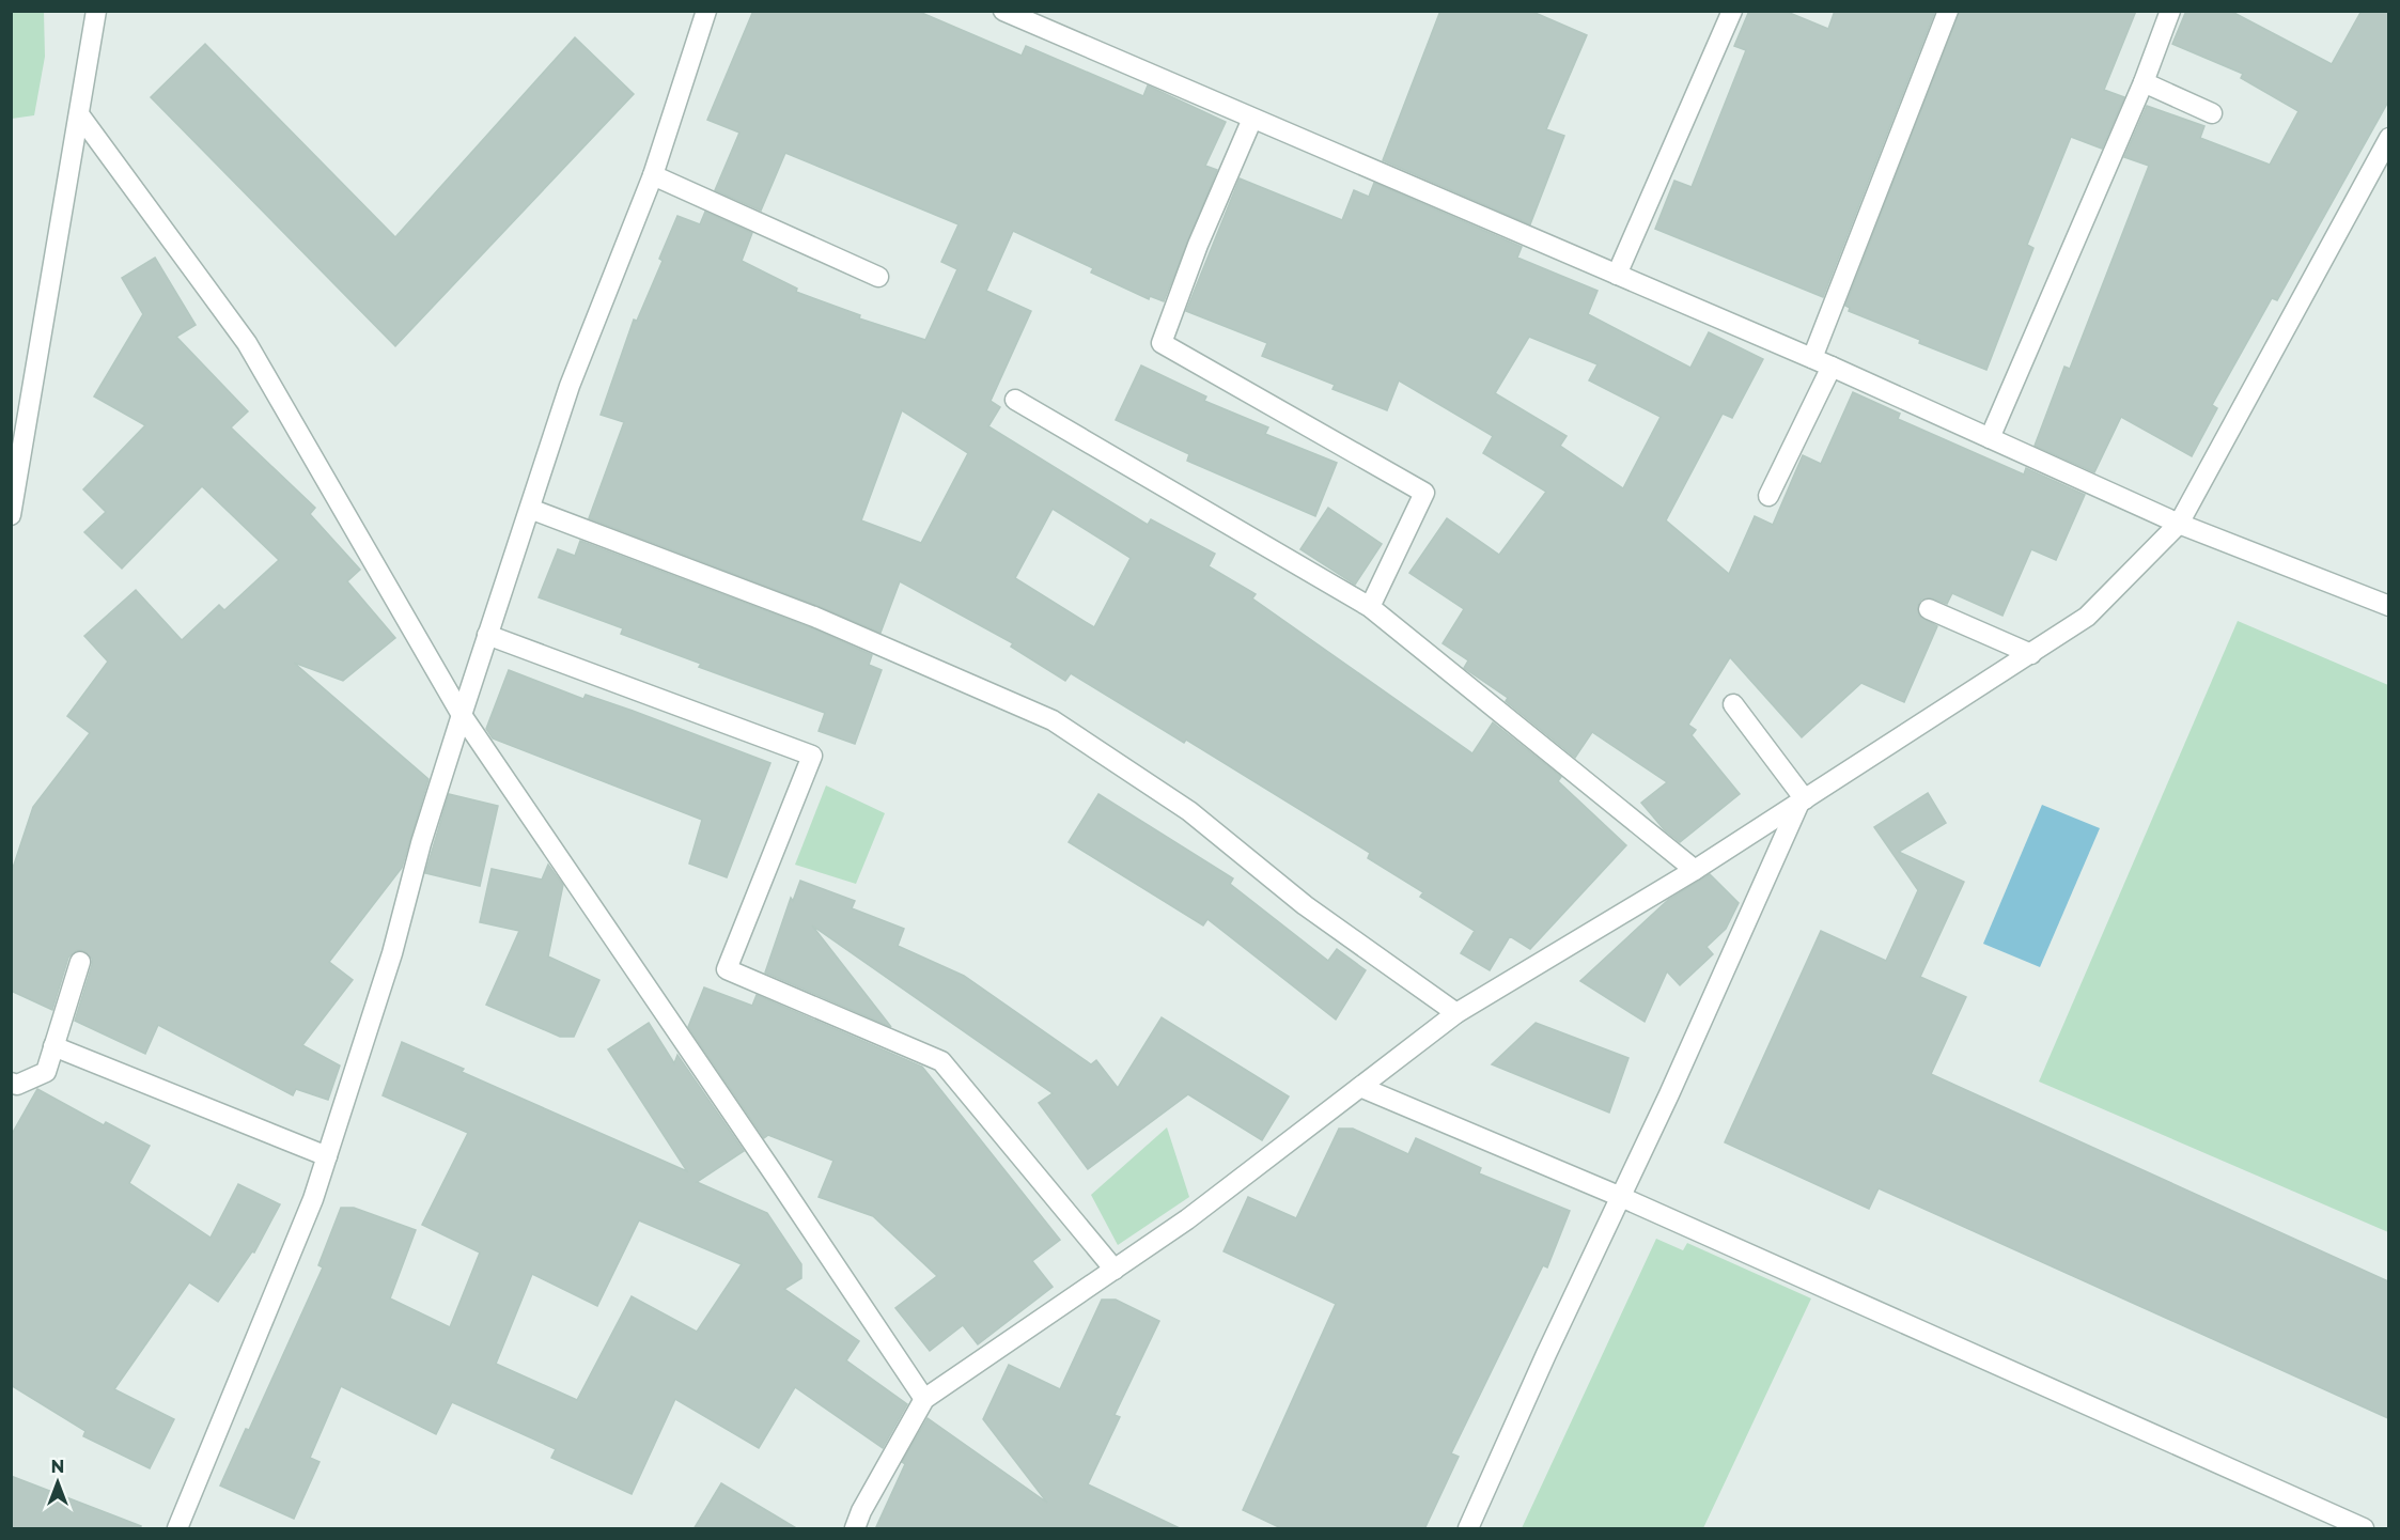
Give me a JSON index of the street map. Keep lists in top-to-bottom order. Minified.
{"north":"top"}
